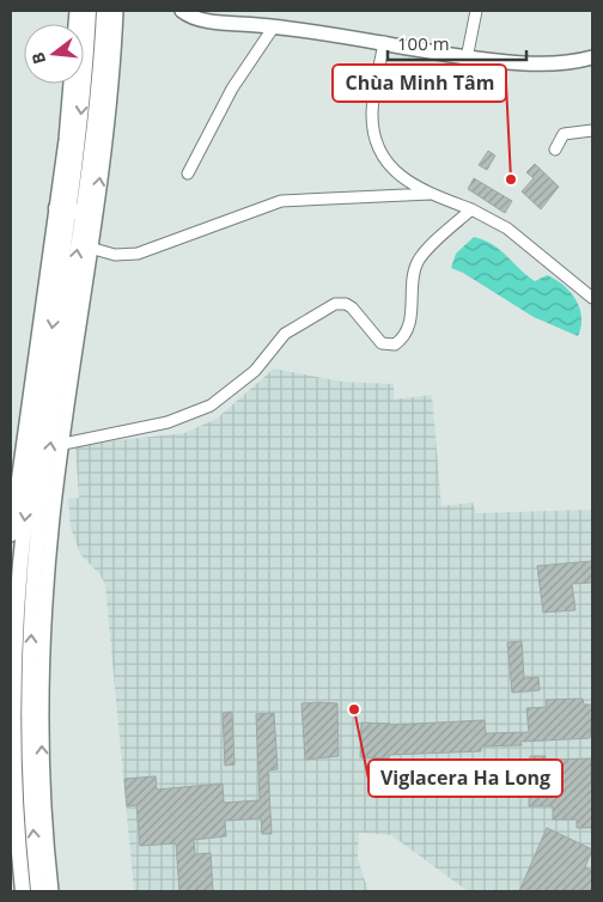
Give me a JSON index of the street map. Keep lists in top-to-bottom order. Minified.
{"places":["Chùa Minh Tâm","Viglacera Ha Long"],"scale_bar":"100 m","north":"left"}
